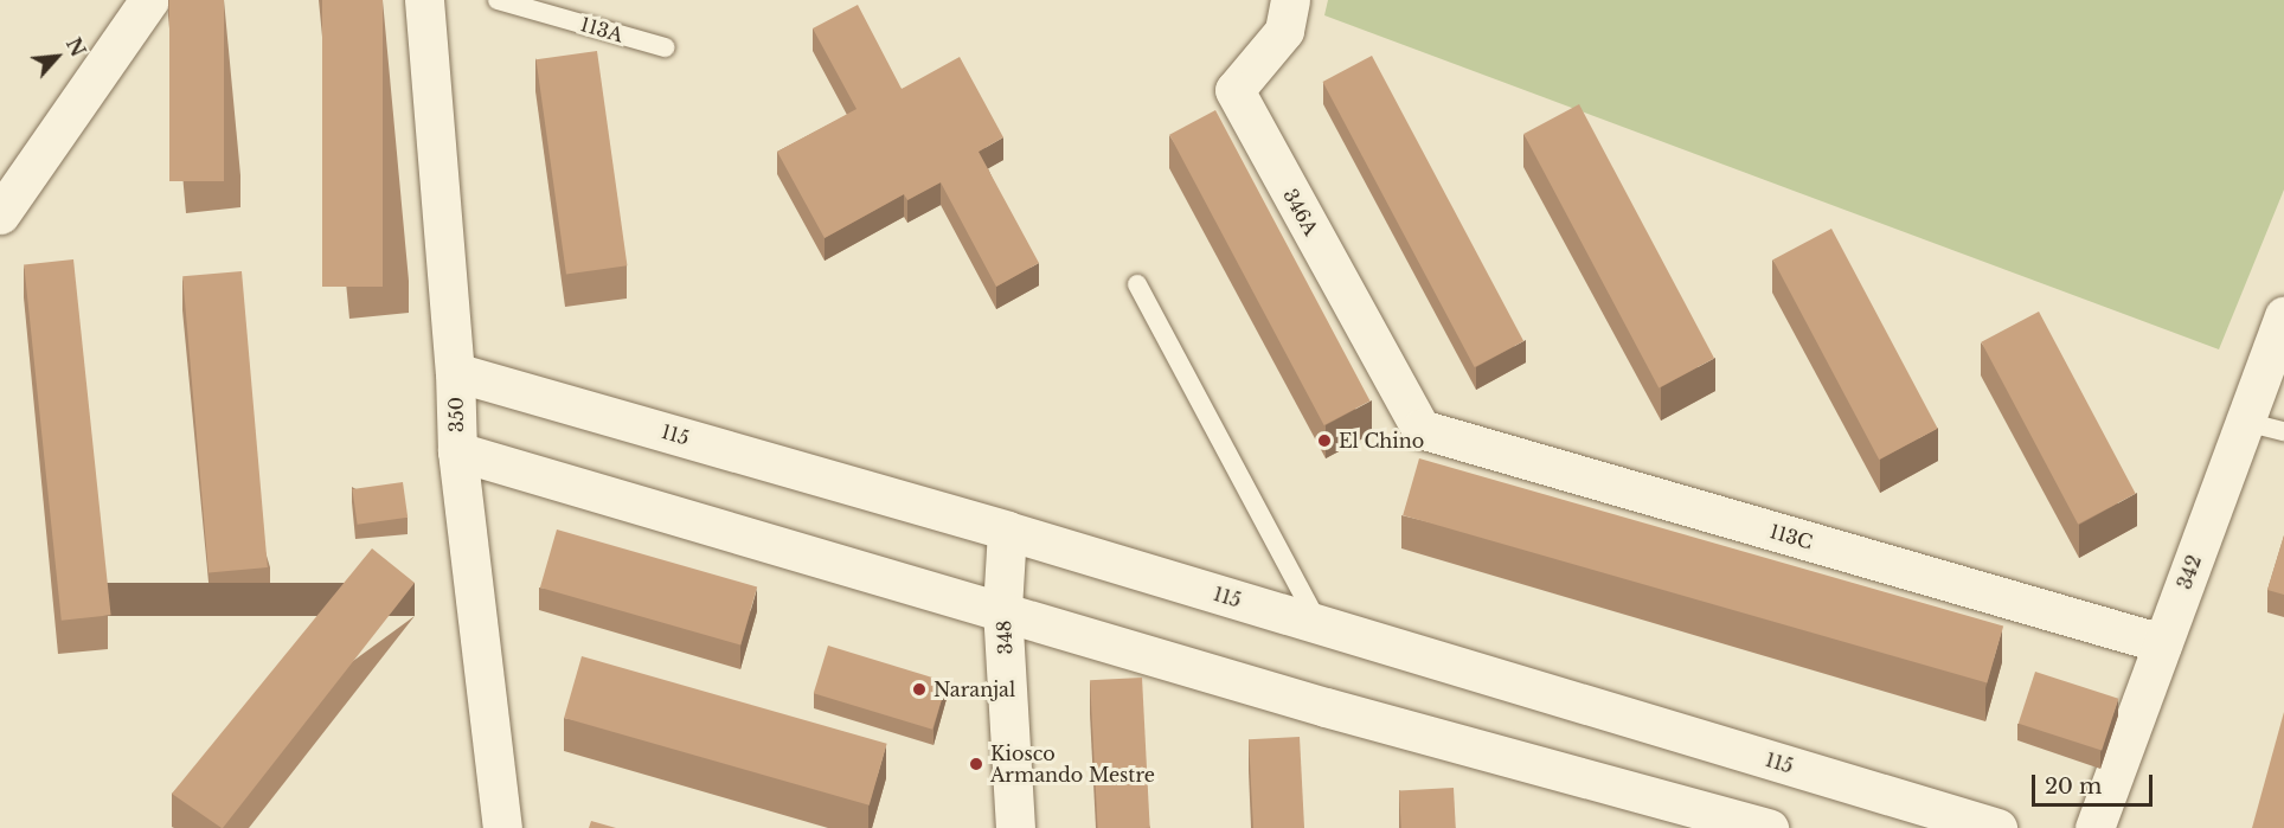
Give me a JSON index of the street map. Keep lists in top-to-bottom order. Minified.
{"streets":{"street":["346A","350","115","113C","342","348"],"lane":["113A"]},"crossings":[["346A","113C"],["350","115"],["115","348"],["113C","342"]],"places":["El Chino","Naranjal","Kiosco Armando Mestre"],"scale_bar":"20 m","north":"top right"}
